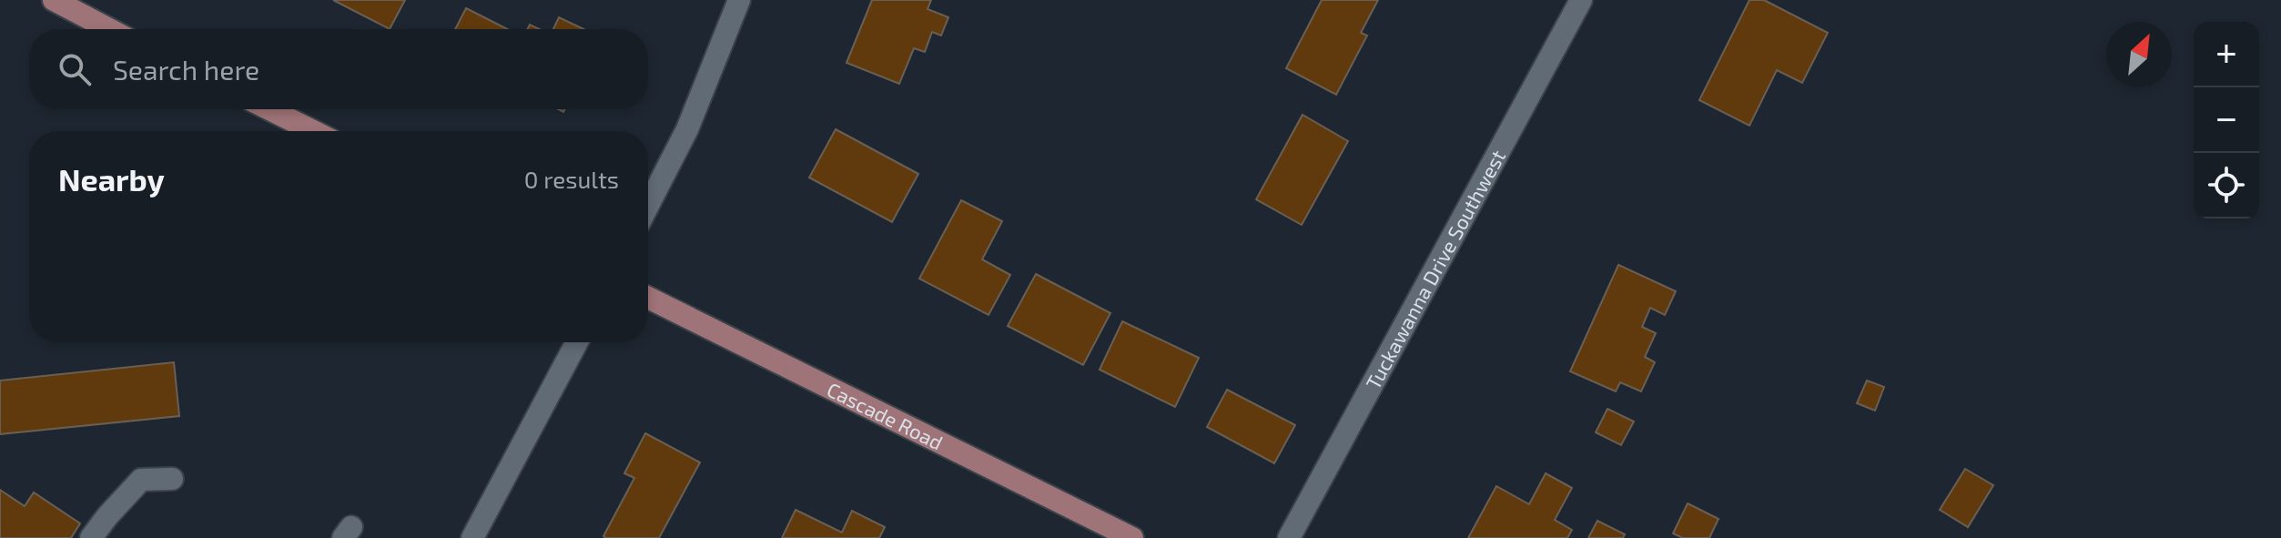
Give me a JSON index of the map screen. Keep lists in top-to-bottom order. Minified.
{"streets":{"main road":["Cascade Road"],"street":["Tuckawanna Drive Southwest"]},"north":"top right","page":{"map_buttons":["+","−"],"search":"Search here","heading":["Nearby","0 results"]}}
